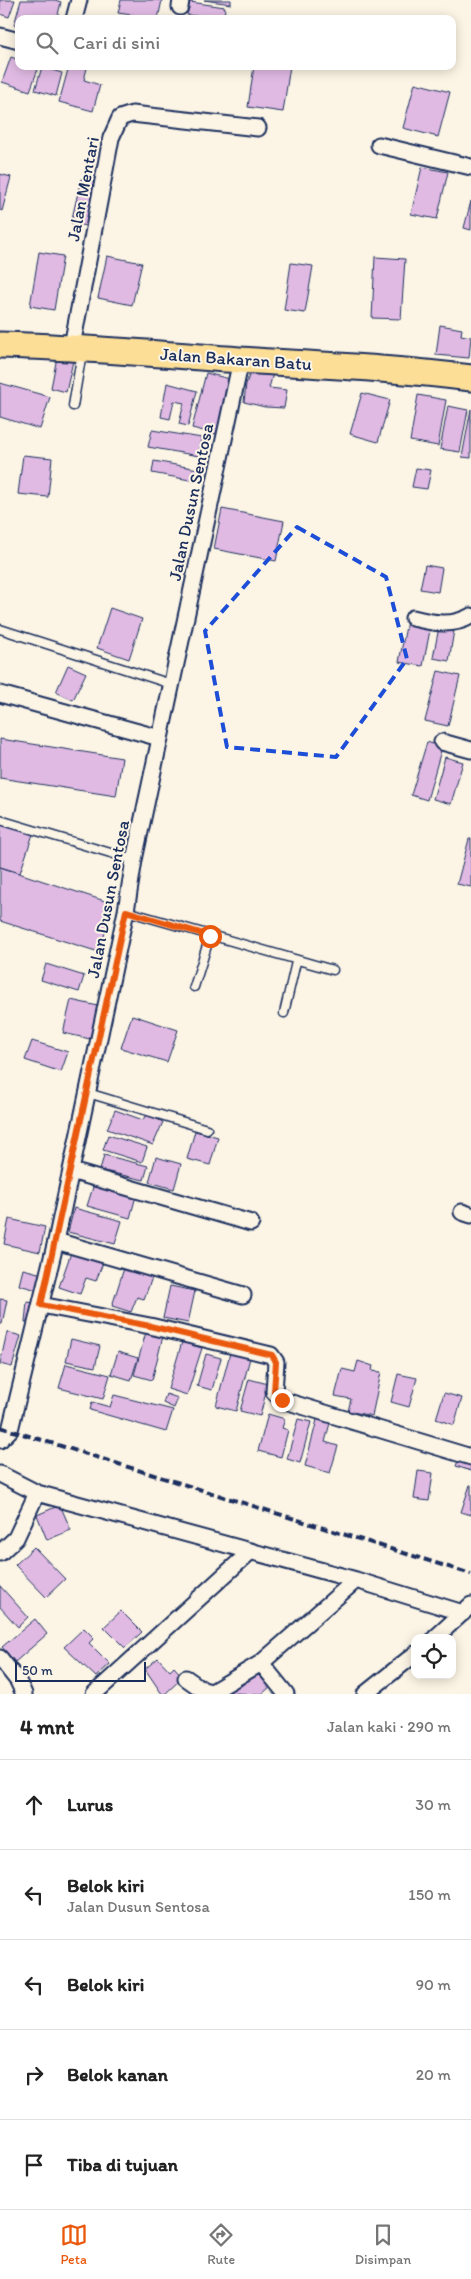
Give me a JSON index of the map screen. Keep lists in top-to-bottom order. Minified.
{"streets":{"highway":["Jalan Bakaran Batu"],"street":["Jalan Mentari","Jalan Dusun Sentosa"]},"crossings":[["Jalan Mentari","Jalan Bakaran Batu"],["Jalan Bakaran Batu","Jalan Dusun Sentosa"]],"scale_bar":"50 m","page":{"search":"Cari di sini","scale":"50 m","heading":["4 mnt","Jalan kaki · 290 m"],"list":[["Lurus","30 m"],["Belok kiri","Jalan Dusun Sentosa","150 m"],["Belok kiri","90 m"],["Belok kanan","20 m"],"Tiba di tujuan"],"nav":["Peta","Rute","Disimpan"]}}
